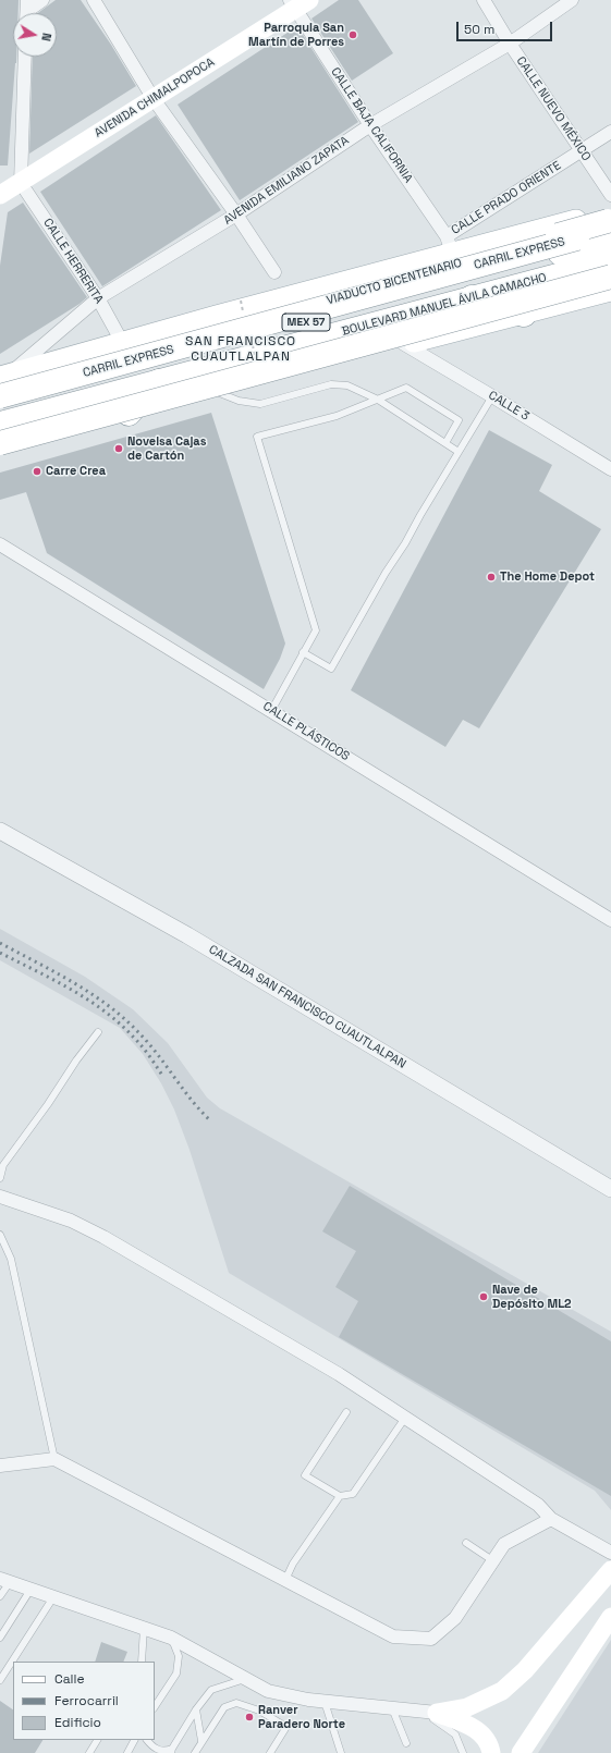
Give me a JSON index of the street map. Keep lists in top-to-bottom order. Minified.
{"streets":{"highway":["CARRIL EXPRESS","VIADUCTO BICENTENARIO","BOULEVARD MANUEL ÁVILA CAMACHO","MEX 57"],"main road":["AVENIDA CHIMALPOPOCA"],"street":["CALLE NUEVO MÉXICO","CALLE BAJA CALIFORNIA","AVENIDA EMILIANO ZAPATA","CALLE PRADO ORIENTE","CALLE HERRERITA","CALLE 3","CALLE PLÁSTICOS","CALZADA SAN FRANCISCO CUAUTLALPAN"]},"crossings":[["AVENIDA CHIMALPOPOCA","CALLE BAJA CALIFORNIA"],["AVENIDA CHIMALPOPOCA","CALLE HERRERITA"],["CALLE NUEVO MÉXICO","AVENIDA EMILIANO ZAPATA"],["CALLE NUEVO MÉXICO","CALLE PRADO ORIENTE"],["CALLE NUEVO MÉXICO","CARRIL EXPRESS"],["CALLE NUEVO MÉXICO","VIADUCTO BICENTENARIO"],["CALLE BAJA CALIFORNIA","AVENIDA EMILIANO ZAPATA"],["CALLE BAJA CALIFORNIA","CALLE PRADO ORIENTE"],["AVENIDA EMILIANO ZAPATA","CALLE HERRERITA"],["AVENIDA EMILIANO ZAPATA","VIADUCTO BICENTENARIO"],["CARRIL EXPRESS","VIADUCTO BICENTENARIO"]],"districts":["SAN FRANCISCO CUAUTLALPAN"],"places":["Parroquia San Martín de Porres","Novelsa Cajas de Cartón","Carre Crea","The Home Depot","Nave de Depósito ML2","Ranver Paradero Norte"],"legend":["Calle","Ferrocarril","Edificio"],"scale_bar":"50 m","north":"right"}
